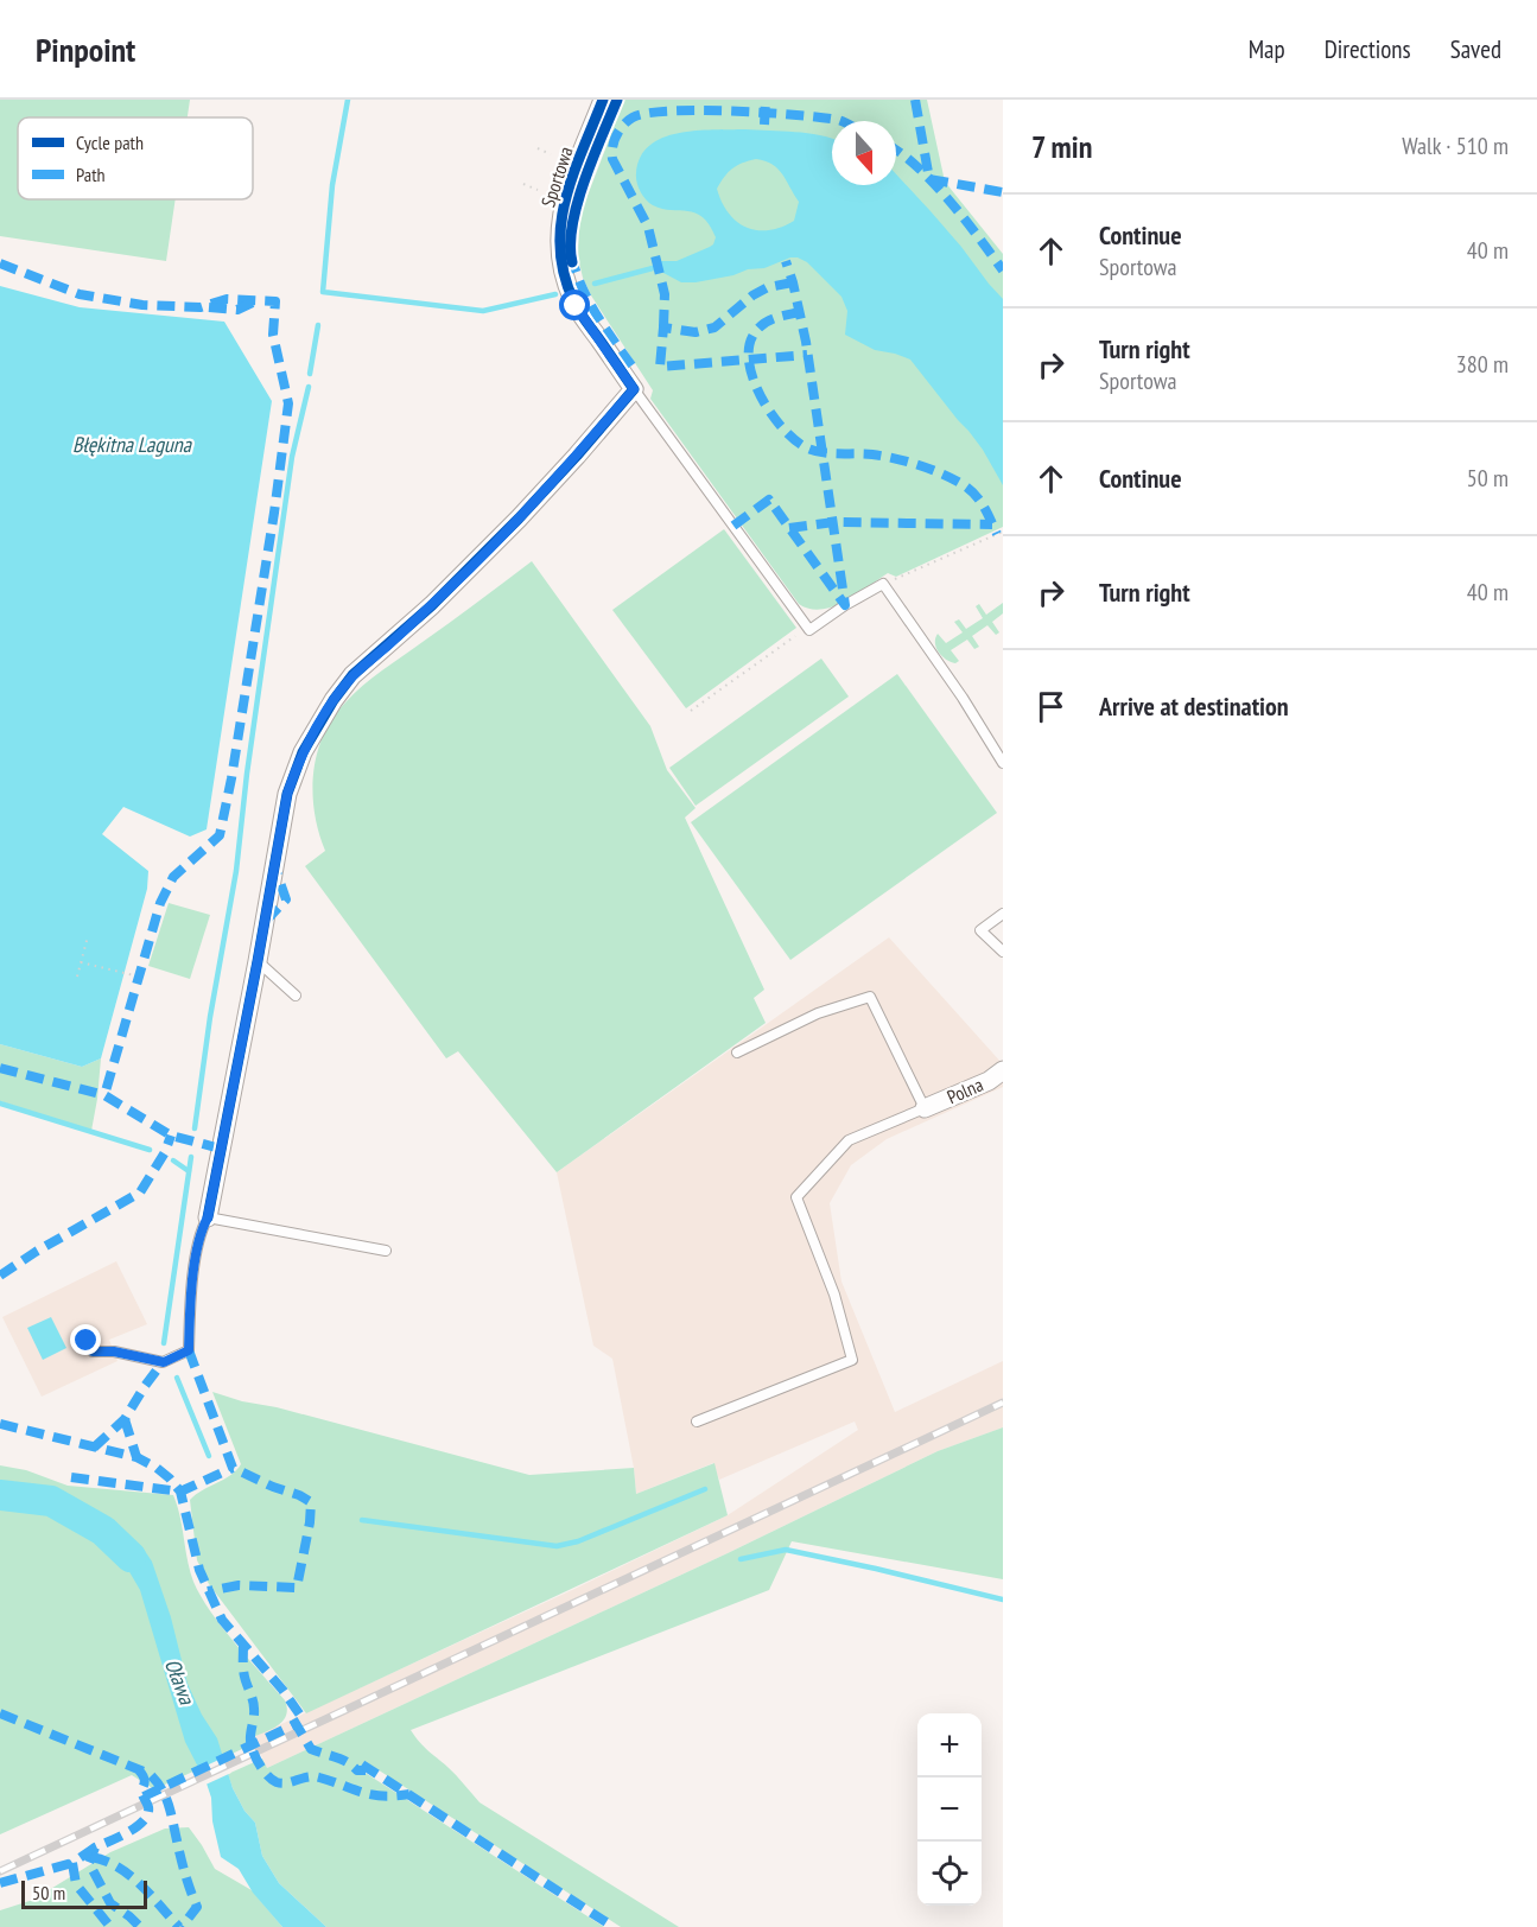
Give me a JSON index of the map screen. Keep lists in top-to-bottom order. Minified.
{"streets":{"street":["Sportowa","Polna"]},"water":["Błękitna Laguna","Oława"],"legend":["Cycle path","Path"],"scale_bar":"50 m","north":"bottom","page":{"header":"Pinpoint","nav":["Map","Directions","Saved"],"heading":["7 min","Walk · 510 m"],"list":[["Continue","Sportowa","40 m"],["Turn right","Sportowa","380 m"],["Continue","50 m"],["Turn right","40 m"],"Arrive at destination"],"map_buttons":["+","−"],"scale":"50 m"}}
